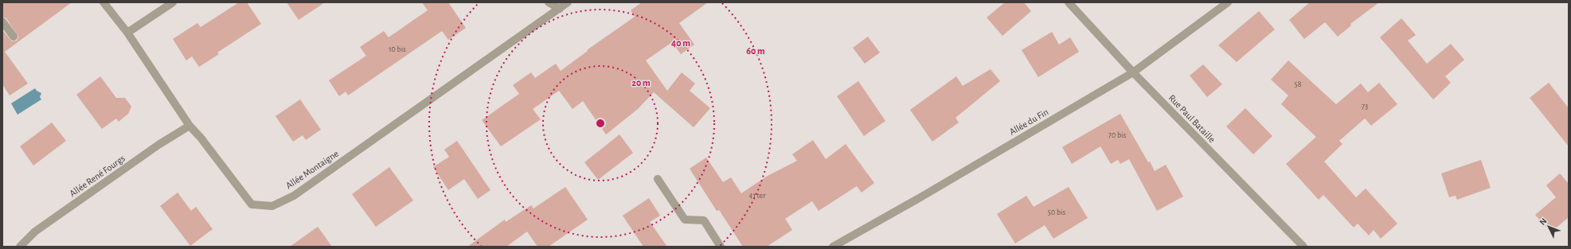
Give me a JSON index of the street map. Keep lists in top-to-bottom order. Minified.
{"streets":{"street":["Rue Paul Bataille","Allée du Fin","Allée Montaigne","Allée René Fourgs"]},"crossings":[["Rue Paul Bataille","Allée du Fin"],["Allée Montaigne","Allée René Fourgs"]],"house_numbers":["10 bis","58","73","70 bis","41 ter","50 bis"],"north":"top left","rings":["40 m","60 m","20 m"]}
